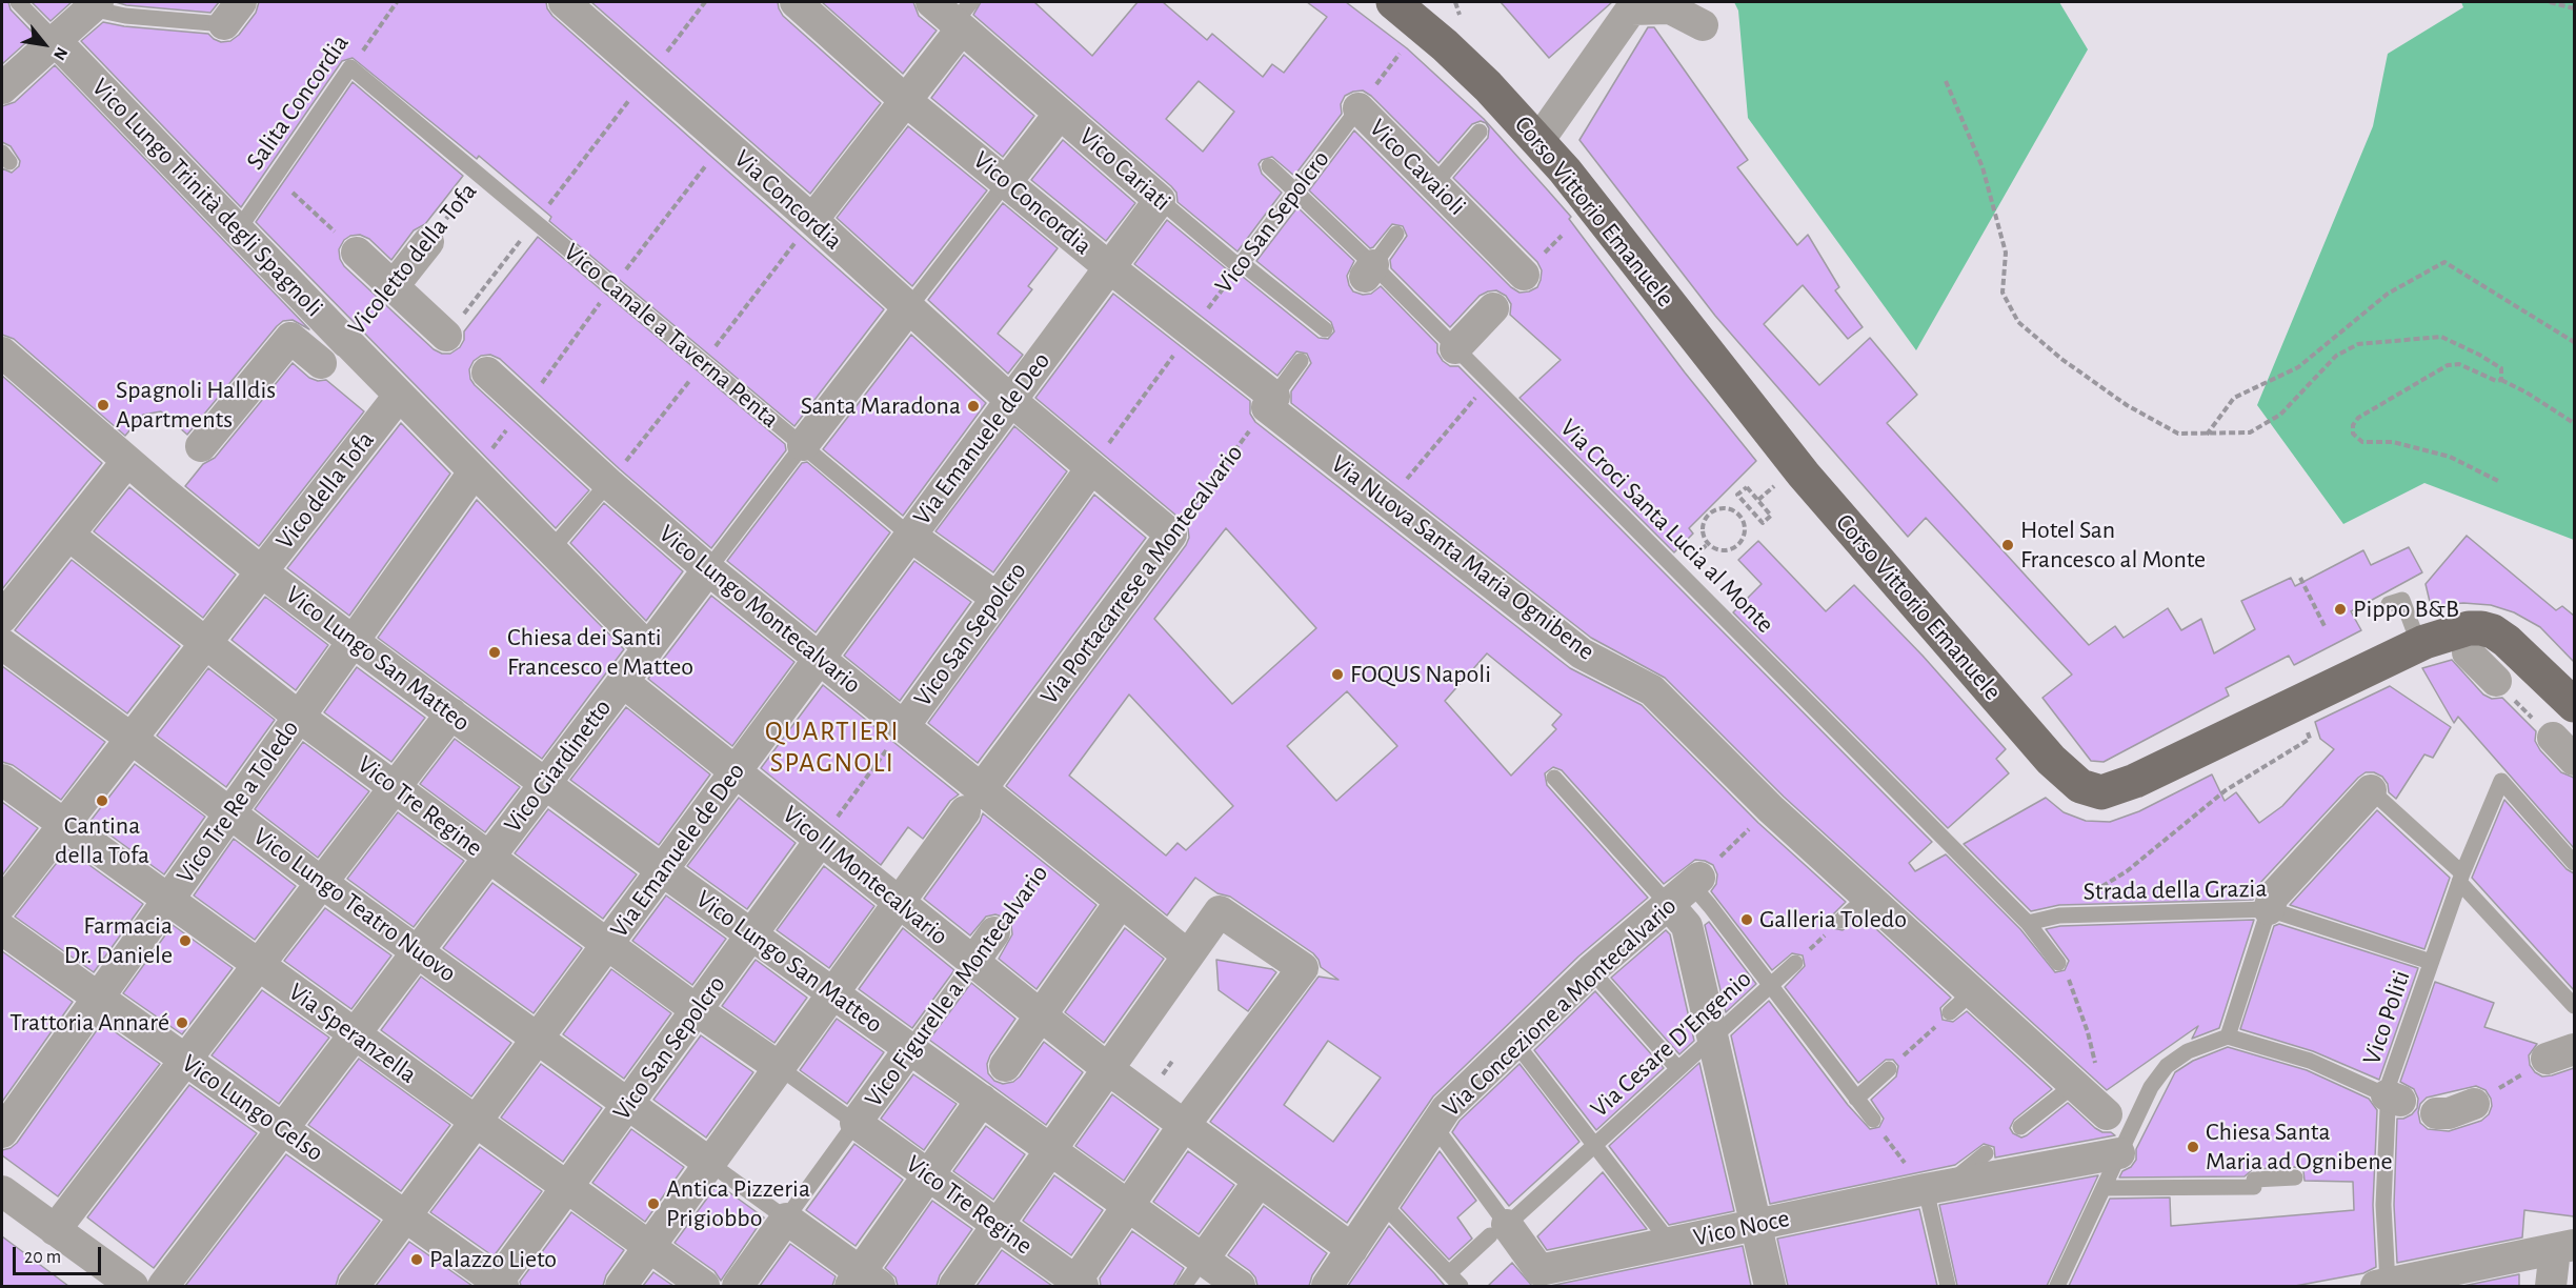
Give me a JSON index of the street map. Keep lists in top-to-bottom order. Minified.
{"streets":{"main road":["Corso Vittorio Emanuele"],"street":["Vico Cavaioli","Vico Cariati","Vico Lungo Trinità degli Spagnoli","Via Concordia","Vico Concordia","Vico San Sepolcro","Vicoletto della Tofa","Vico Canale a Taverna Penta","Via Emanuele de Deo","Vico della Tofa","Via Nuova Santa Maria Ognibene","Via Portacarrese a Montecalvario","Vico Lungo Montecalvario","Vico Lungo San Matteo","Vico Giardinetto","Vico Tre Re a Toledo","Vico Tre Regine","Vico II Montecalvario","Vico Lungo Teatro Nuovo","Vico Figurelle a Montecalvario","Via Concezione a Montecalvario","Via Speranzella","Vico Lungo Gelso","Vico Noce"],"lane":["Salita Concordia","Via Croci Santa Lucia al Monte","Strada della Grazia","Vico Politi","Via Cesare D'Engenio"]},"crossings":[["Salita Concordia","Vico Lungo Trinità degli Spagnoli"],["Salita Concordia","Vico Canale a Taverna Penta"],["Vico Cavaioli","Vico San Sepolcro"],["Vico Cariati","Vico San Sepolcro"],["Vico Cariati","Via Emanuele de Deo"],["Vico Lungo Trinità degli Spagnoli","Vico della Tofa"],["Vico Lungo Trinità degli Spagnoli","Vico Giardinetto"],["Vico Lungo Trinità degli Spagnoli","Vico Tre Re a Toledo"],["Via Concordia","Via Emanuele de Deo"],["Via Concordia","Vico Giardinetto"],["Vico Concordia","Vico San Sepolcro"],["Vico Concordia","Via Emanuele de Deo"],["Vico Concordia","Via Nuova Santa Maria Ognibene"],["Vico Concordia","Via Portacarrese a Montecalvario"],["Vico San Sepolcro","Vico Canale a Taverna Penta"],["Vico San Sepolcro","Via Croci Santa Lucia al Monte"],["Vico San Sepolcro","Vico Lungo Montecalvario"],["Vico San Sepolcro","Vico Lungo San Matteo"],["Vico San Sepolcro","Vico Tre Regine"],["Vico San Sepolcro","Vico II Montecalvario"],["Vico San Sepolcro","Vico Lungo Teatro Nuovo"],["Vico San Sepolcro","Via Speranzella"],["Vico San Sepolcro","Vico Lungo Gelso"],["Vicoletto della Tofa","Vico Canale a Taverna Penta"],["Vico Canale a Taverna Penta","Via Emanuele de Deo"],["Vico Canale a Taverna Penta","Vico Giardinetto"],["Via Emanuele de Deo","Vico Lungo Montecalvario"],["Via Emanuele de Deo","Vico Lungo San Matteo"],["Via Emanuele de Deo","Vico Tre Regine"],["Via Emanuele de Deo","Vico II Montecalvario"],["Via Emanuele de Deo","Vico Lungo Teatro Nuovo"],["Via Emanuele de Deo","Via Speranzella"],["Via Emanuele de Deo","Vico Lungo Gelso"],["Vico della Tofa","Vico Lungo San Matteo"],["Vico della Tofa","Vico Tre Regine"],["Vico della Tofa","Vico Lungo Teatro Nuovo"],["Vico della Tofa","Via Speranzella"],["Via Croci Santa Lucia al Monte","Strada della Grazia"],["Via Nuova Santa Maria Ognibene","Via Portacarrese a Montecalvario"],["Via Nuova Santa Maria Ognibene","Via Concezione a Montecalvario"],["Via Portacarrese a Montecalvario","Vico Lungo Montecalvario"],["Via Portacarrese a Montecalvario","Vico Lungo San Matteo"],["Via Portacarrese a Montecalvario","Vico Tre Regine"],["Via Portacarrese a Montecalvario","Vico II Montecalvario"],["Via Portacarrese a Montecalvario","Vico Lungo Teatro Nuovo"],["Via Portacarrese a Montecalvario","Via Speranzella"],["Vico Lungo Montecalvario","Vico Giardinetto"],["Vico Lungo Montecalvario","Vico Figurelle a Montecalvario"],["Vico Lungo San Matteo","Vico Giardinetto"],["Vico Lungo San Matteo","Vico Tre Re a Toledo"],["Vico Lungo San Matteo","Vico Figurelle a Montecalvario"],["Vico Giardinetto","Vico Tre Regine"],["Vico Giardinetto","Vico II Montecalvario"],["Vico Giardinetto","Vico Lungo Teatro Nuovo"],["Vico Giardinetto","Via Speranzella"],["Vico Giardinetto","Vico Lungo Gelso"],["Vico Tre Re a Toledo","Vico Tre Regine"],["Vico Tre Re a Toledo","Vico Lungo Teatro Nuovo"],["Vico Tre Re a Toledo","Via Speranzella"],["Vico Tre Re a Toledo","Vico Lungo Gelso"],["Vico Tre Regine","Vico Figurelle a Montecalvario"],["Vico II Montecalvario","Vico Figurelle a Montecalvario"],["Vico II Montecalvario","Via Concezione a Montecalvario"],["Strada della Grazia","Vico Politi"],["Via Concezione a Montecalvario","Vico Noce"],["Via Cesare D'Engenio","Vico Noce"]],"districts":["QUARTIERI SPAGNOLI"],"places":["Spagnoli Halldis Apartments","Santa Maradona","Hotel San Francesco al Monte","Pippo B&B","Chiesa dei Santi Francesco e Matteo","FOQUS Napoli","Cantina della Tofa","Galleria Toledo","Farmacia Dr. Daniele","Trattoria Annaré","Chiesa Santa Maria ad Ognibene","Antica Pizzeria Prigiobbo","Palazzo Lieto"],"scale_bar":"20 m","north":"bottom right"}
